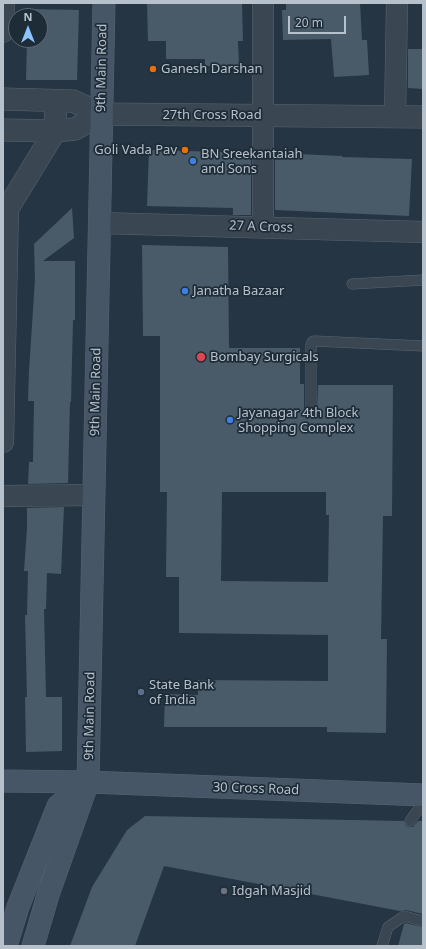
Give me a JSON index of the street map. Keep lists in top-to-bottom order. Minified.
{"streets":{"main road":["9th Main Road","30 Cross Road"],"street":["27th Cross Road","27 A Cross"]},"crossings":[["9th Main Road","27th Cross Road"],["9th Main Road","27 A Cross"],["9th Main Road","30 Cross Road"]],"places":["Ganesh Darshan","Goli Vada Pav","BN Sreekantaiah and Sons","Janatha Bazaar","Bombay Surgicals","Jayanagar 4th Block Shopping Complex","State Bank of India","Idgah Masjid"],"scale_bar":"20 m","north":"top"}
